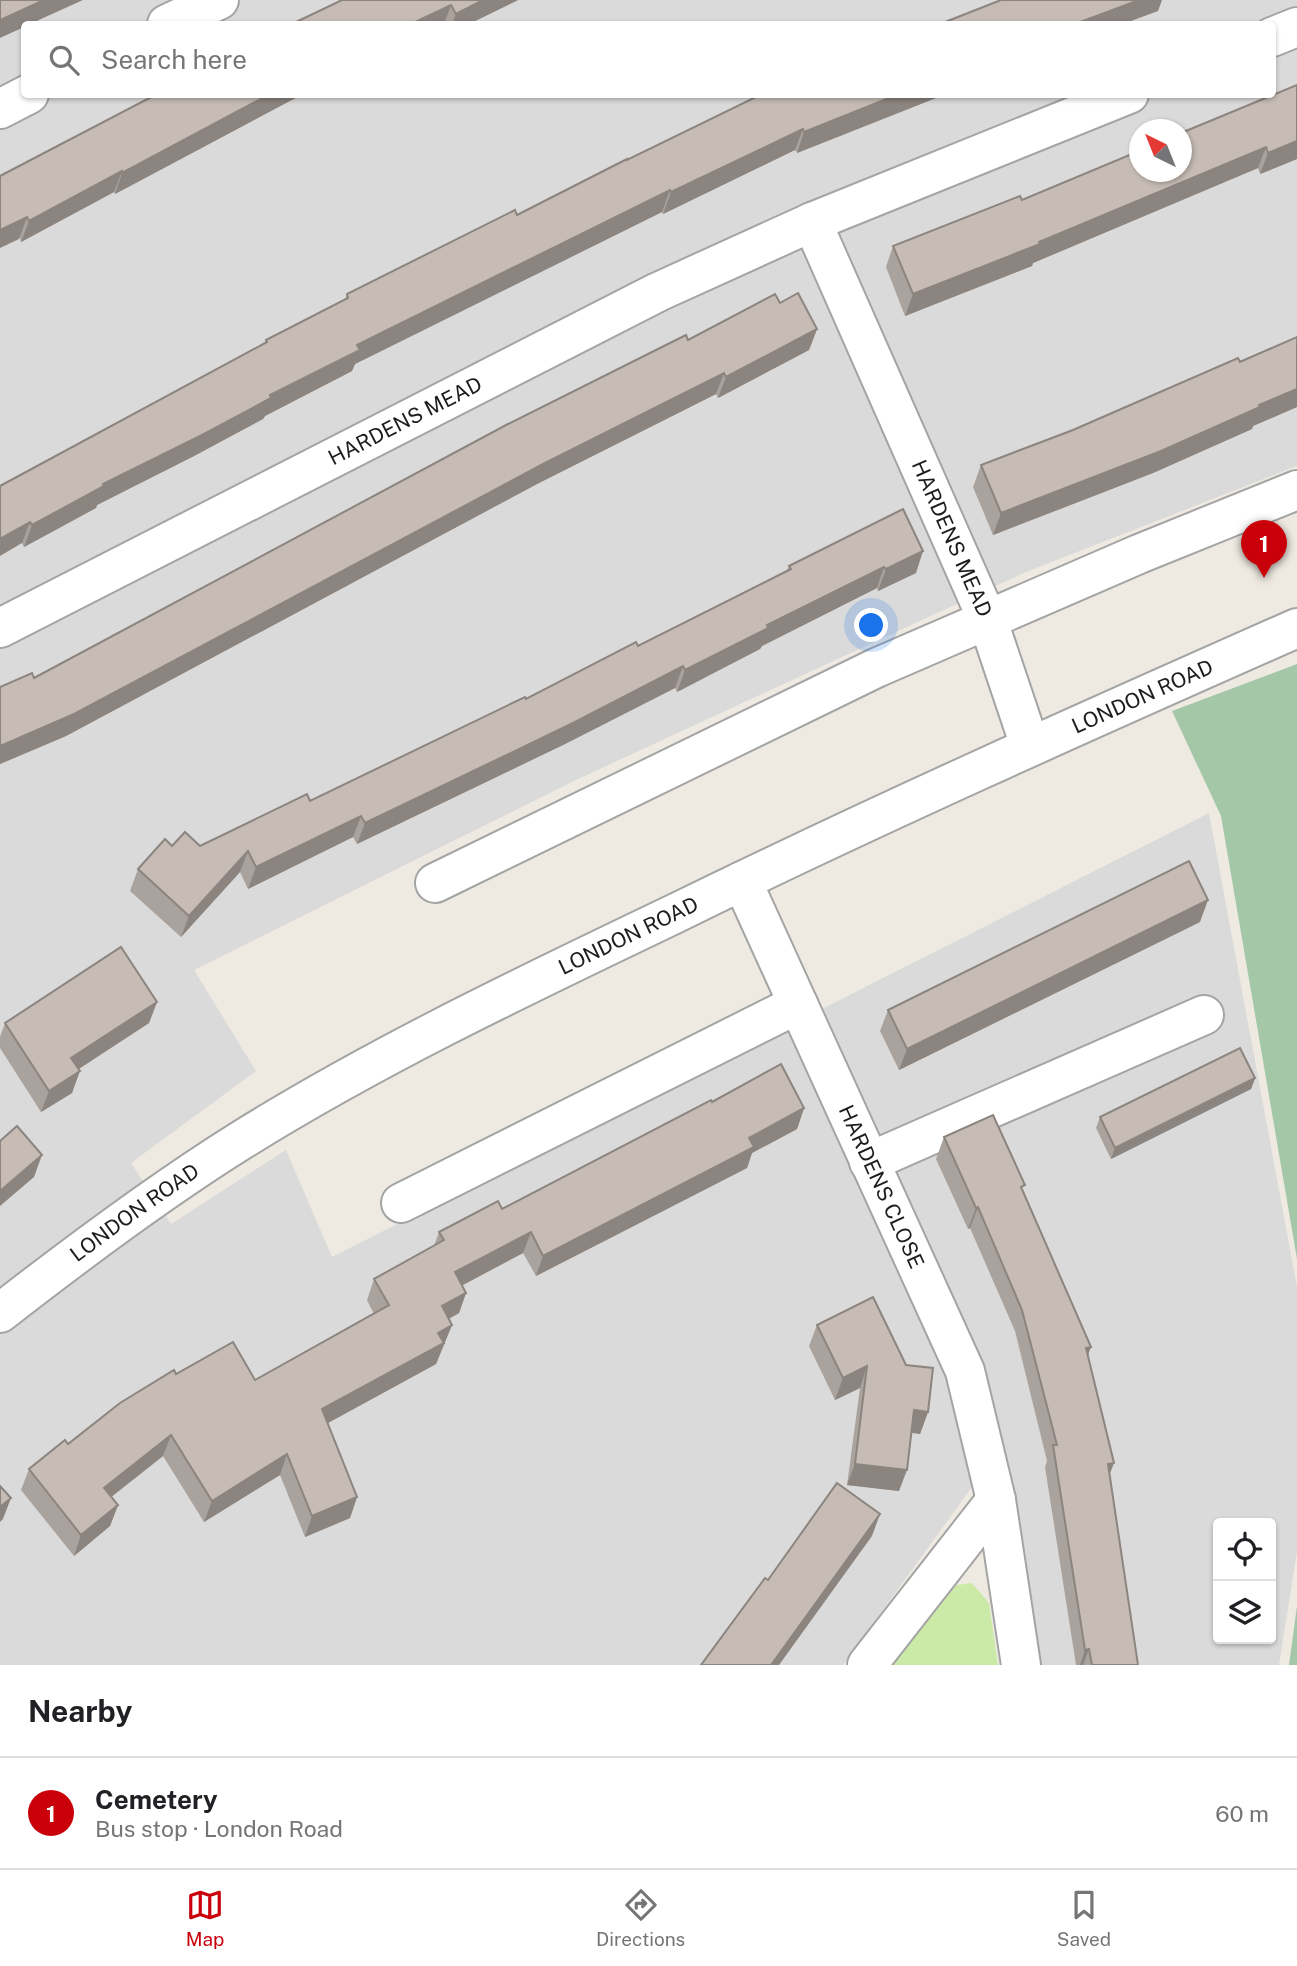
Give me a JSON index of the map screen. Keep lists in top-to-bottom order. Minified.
{"streets":{"street":["HARDENS MEAD","LONDON ROAD","HARDENS CLOSE"]},"crossings":[["HARDENS MEAD","LONDON ROAD"],["LONDON ROAD","HARDENS CLOSE"]],"north":"top left","page":{"search":"Search here","pins":"1","heading":"Nearby","list":[{"mark":"1","name":"Cemetery","note":"Bus stop · London Road","value":"60 m"}],"nav":["Map","Directions","Saved"]}}
